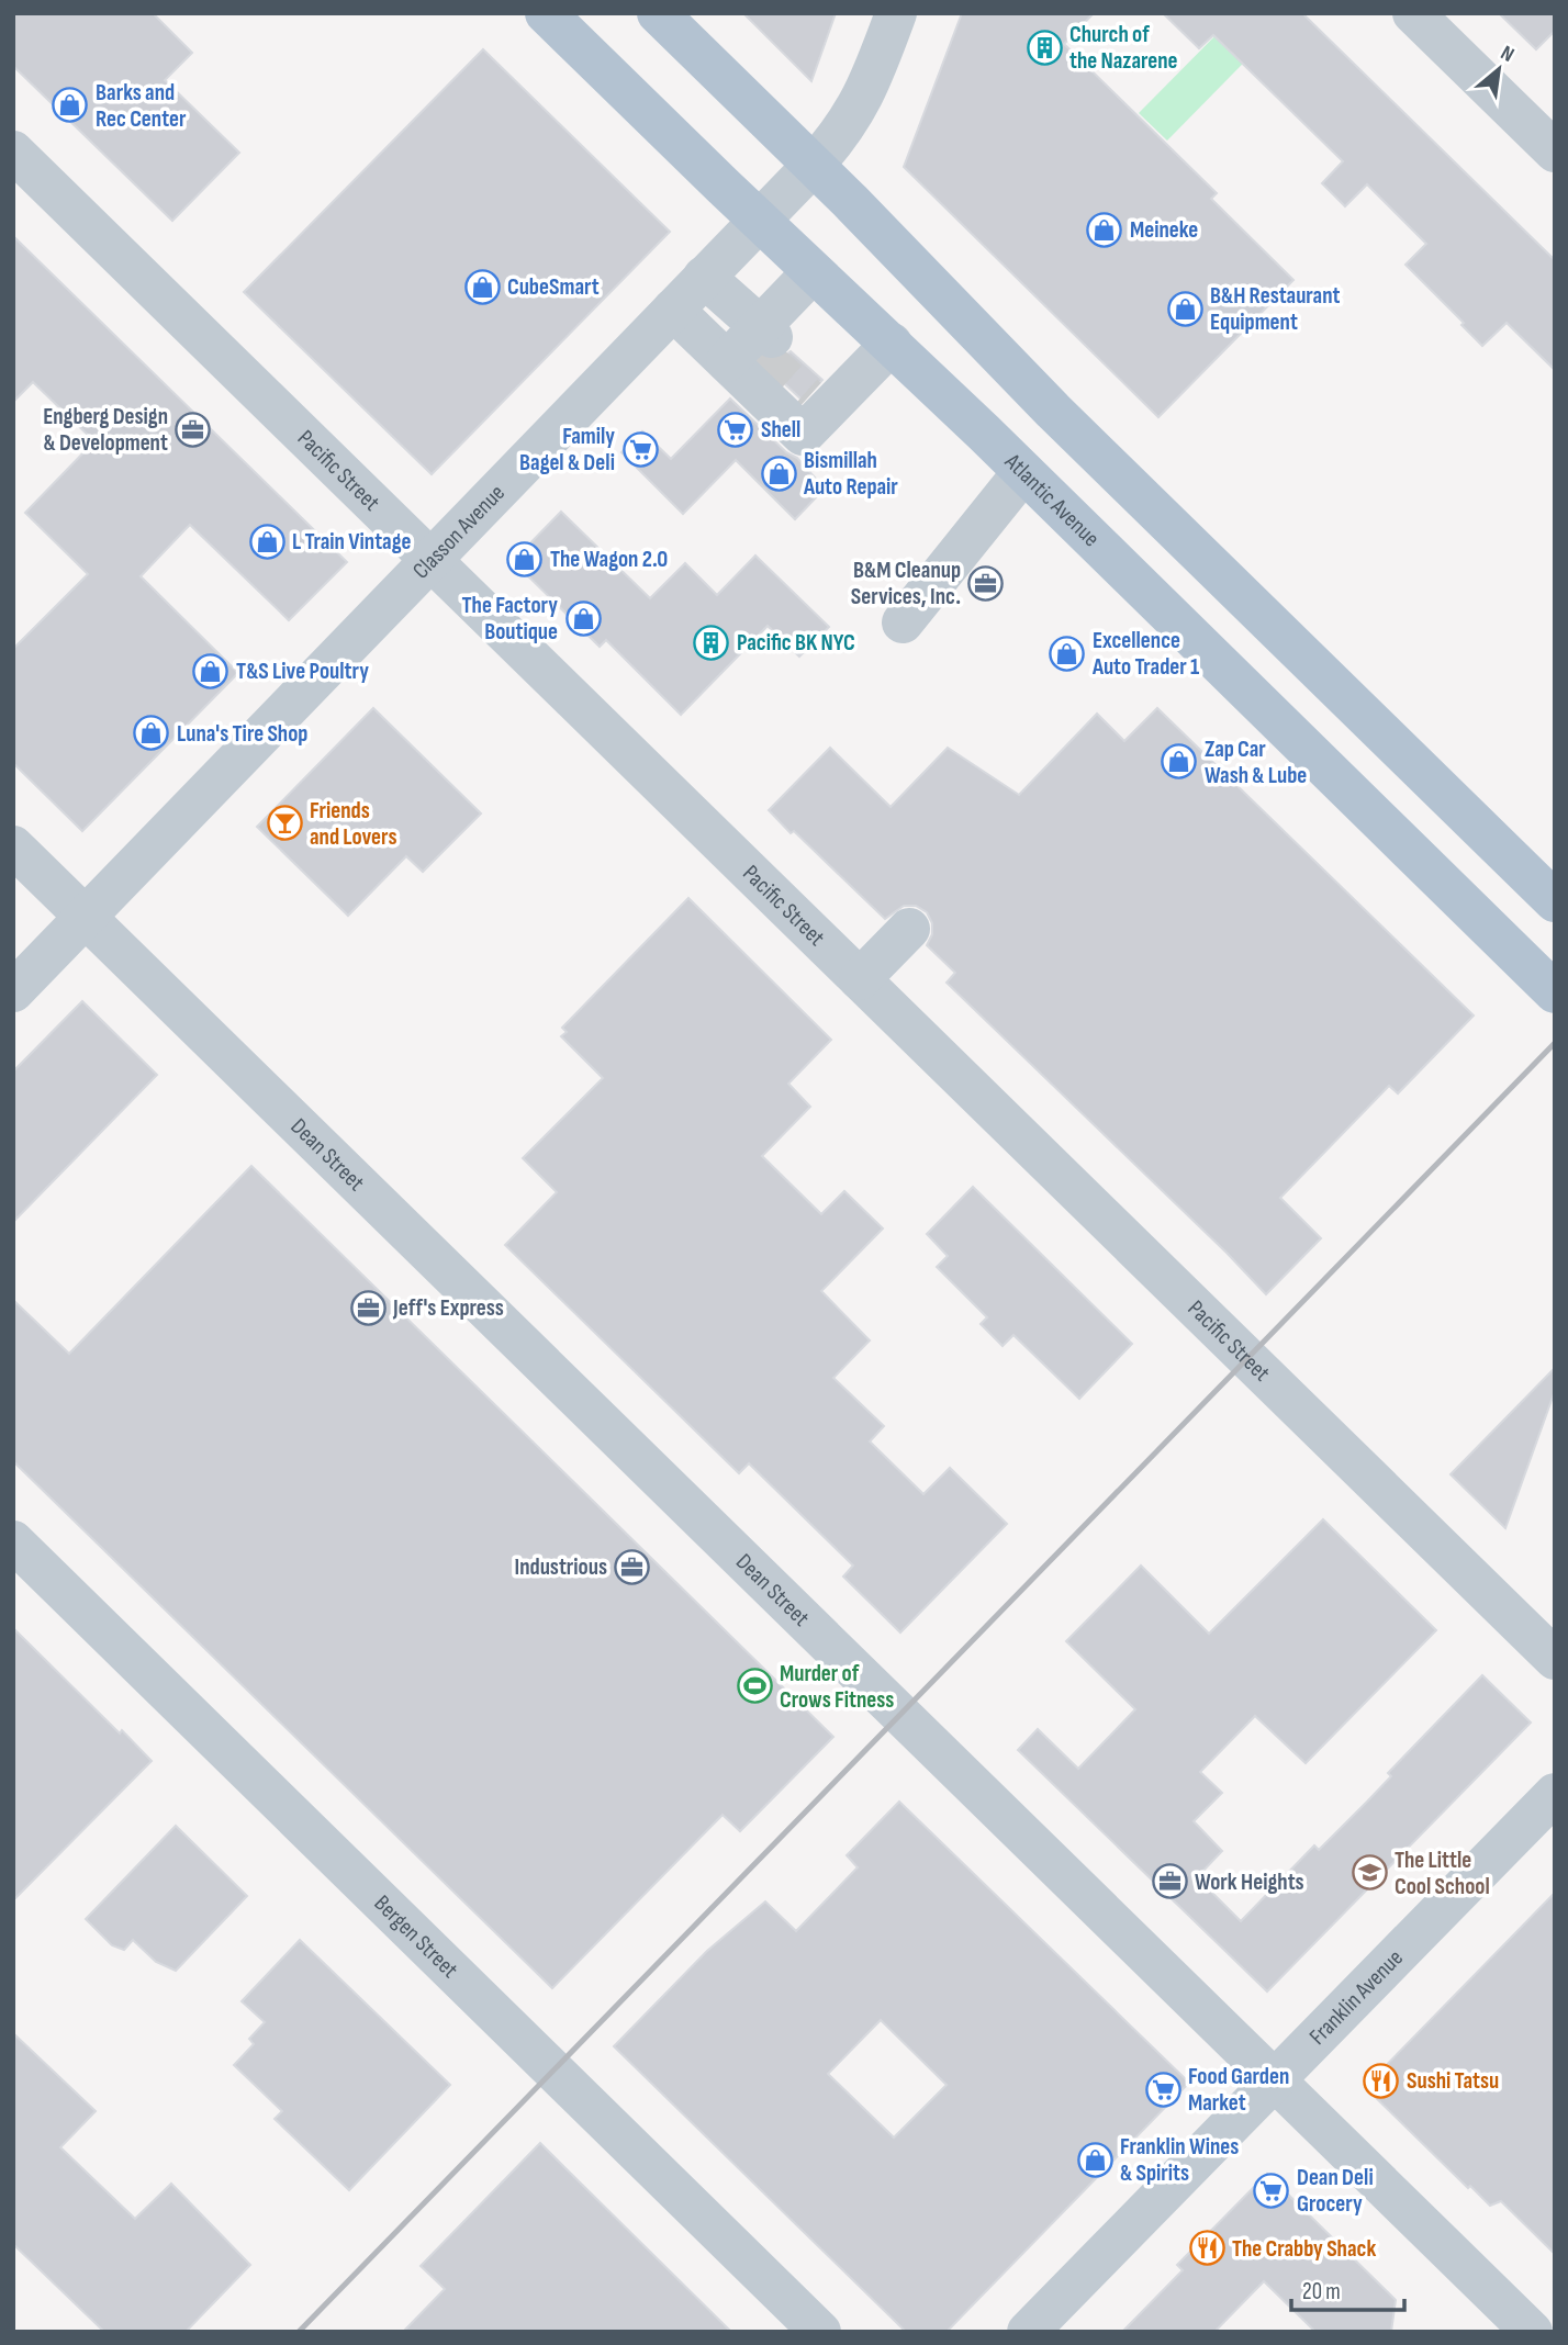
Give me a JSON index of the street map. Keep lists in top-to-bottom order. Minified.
{"streets":{"main road":["Atlantic Avenue"],"street":["Pacific Street","Classon Avenue","Dean Street","Bergen Street","Franklin Avenue"]},"crossings":[["Pacific Street","Classon Avenue"],["Atlantic Avenue","Classon Avenue"],["Classon Avenue","Dean Street"],["Dean Street","Franklin Avenue"]],"places":{"building":["Church of the Nazarene","Pacific BK NYC"],"shop":["Barks and Rec Center","Meineke","CubeSmart","B&H Restaurant Equipment","Bismillah Auto Repair","L Train Vintage","The Wagon 2.0","The Factory Boutique","Excellence Auto Trader 1","T&S Live Poultry","Luna's Tire Shop","Zap Car Wash & Lube","Franklin Wines & Spirits"],"office":["Engberg Design & Development","B&M Cleanup Services, Inc.","Jeff's Express","Industrious","Work Heights"],"supermarket":["Shell","Family Bagel & Deli","Food Garden Market","Dean Deli Grocery"],"bar":["Friends and Lovers"],"sports":["Murder of Crows Fitness"],"school or university":["The Little Cool School"],"restaurant":["Sushi Tatsu","The Crabby Shack"]},"scale_bar":"20 m","north":"top right"}
